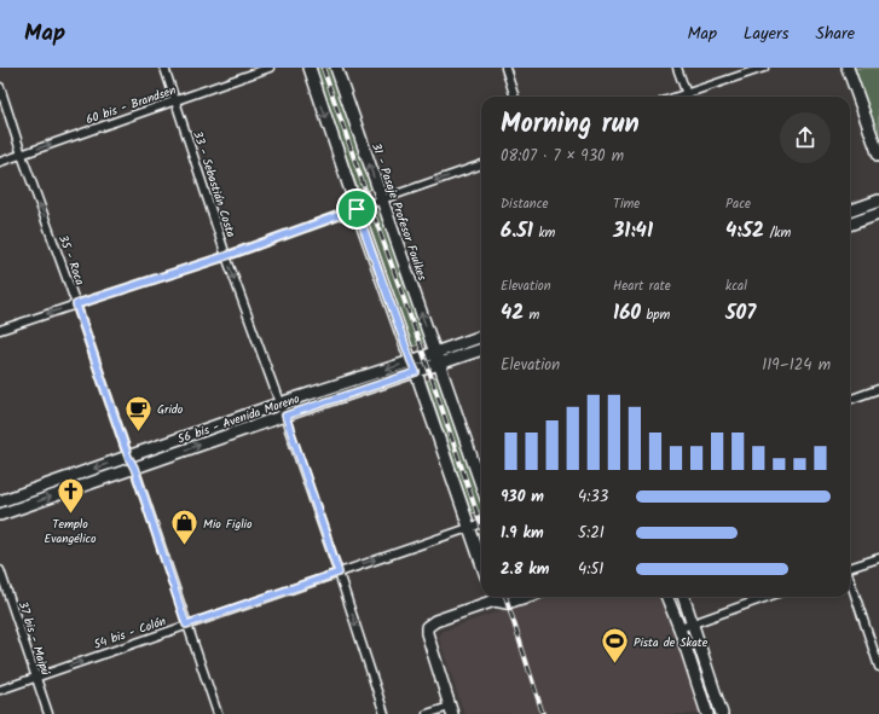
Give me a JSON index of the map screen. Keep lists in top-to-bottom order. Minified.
{"streets":{"street":["60 bis - Brandsen","33 - Sebastián Costa","31 - Pasaje Profesor Foulkes","35 - Roca","56 bis - Avenida Moreno","54 bis - Colón","37 bis - Maipú"]},"crossings":[["60 bis - Brandsen","33 - Sebastián Costa"],["60 bis - Brandsen","35 - Roca"],["33 - Sebastián Costa","56 bis - Avenida Moreno"],["33 - Sebastián Costa","54 bis - Colón"],["31 - Pasaje Profesor Foulkes","56 bis - Avenida Moreno"],["35 - Roca","56 bis - Avenida Moreno"],["35 - Roca","54 bis - Colón"],["54 bis - Colón","37 bis - Maipú"]],"one_way":["60 bis - Brandsen","33 - Sebastián Costa","54 bis - Colón"],"places":{"cafe":["Grido"],"church":["Templo Evangélico"],"shop":["Mio Figlio"],"sports":["Pista de Skate"]},"page":{"header":"Map","nav":["Map","Layers","Share"],"heading":["Morning run","08:07 · 7 × 930 m"],"stats":[["Distance","6.51 km"],["Time","31:41"],["Pace","4:52 /km"],["Elevation","42 m"],["Heart rate","160 bpm"],["kcal","507"]],"chart":["Elevation","119–124 m"],"list":[{"name":"930 m","note":"4:33"},{"name":"1.9 km","note":"5:21"},{"name":"2.8 km","note":"4:51"}]}}
